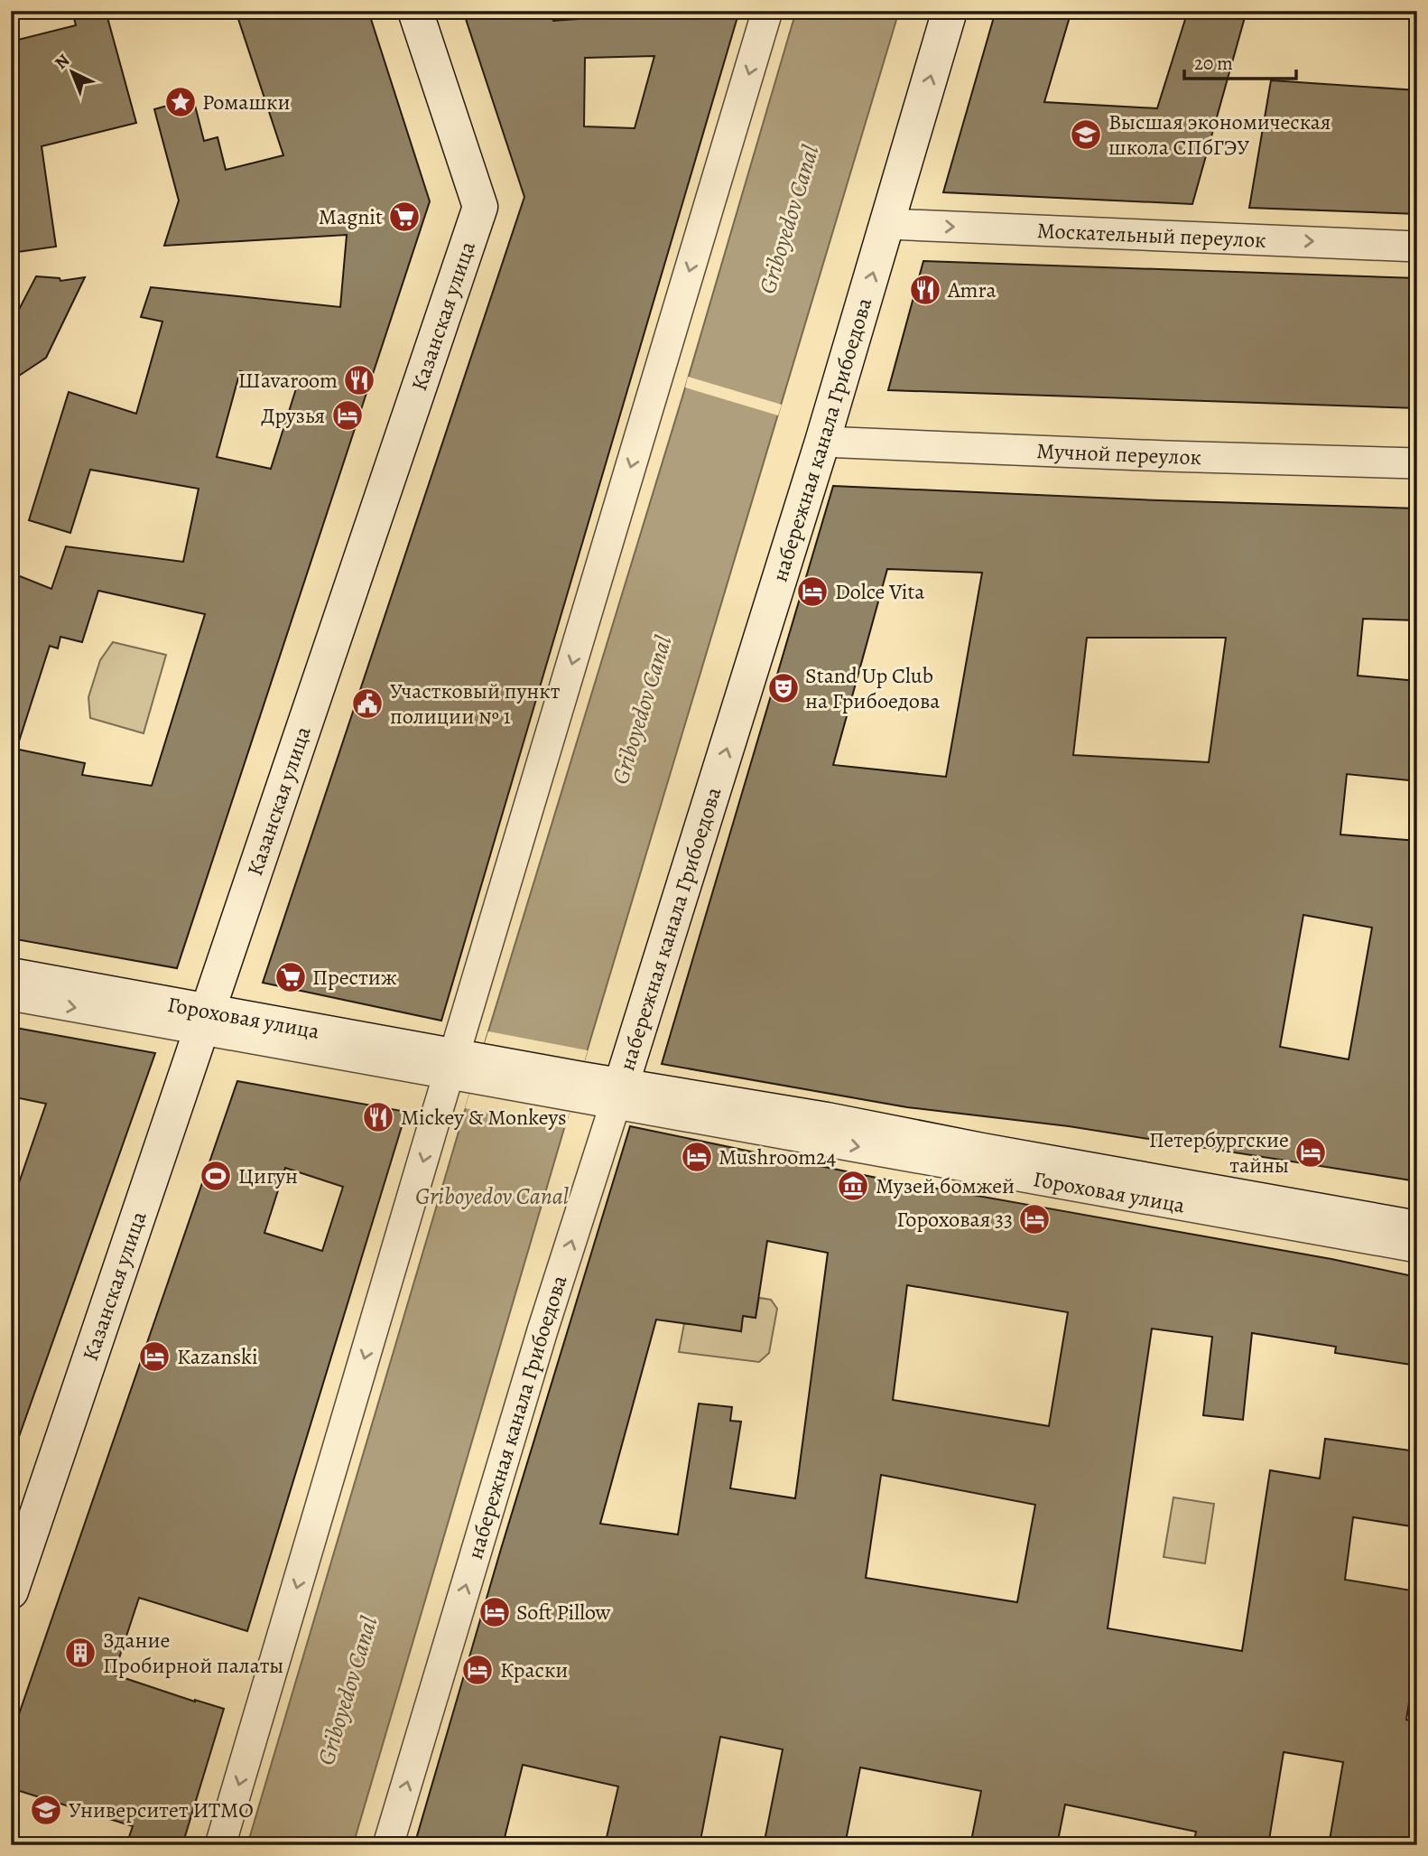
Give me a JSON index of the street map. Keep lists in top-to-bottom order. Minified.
{"streets":{"street":["Москательный переулок","Казанская улица","набережная канала Грибоедова","Мучной переулок","Гороховая улица"]},"crossings":[["Москательный переулок","набережная канала Грибоедова"],["Казанская улица","Гороховая улица"],["набережная канала Грибоедова","Мучной переулок"],["набережная канала Грибоедова","Гороховая улица"]],"one_way":["Москательный переулок"],"water":["Griboyedov Canal"],"places":{"place":["Ромашки"],"school or university":["Высшая экономическая школа СПбГЭУ","Университет ИТМО"],"supermarket":["Magnit","Престиж"],"restaurant":["Amra","Шavaroom","Mickey & Monkeys"],"hotel":["Друзья","Dolce Vita","Петербургские тайны","Mushroom24","Гороховая 33","Kazanski","Soft Pillow","Краски"],"theatre":["Stand Up Club на Грибоедова"],"public building":["Участковый пункт полиции № 1"],"sports":["Цигун"],"museum":["Музей бомжей"],"building":["Здание Пробирной палаты"]},"scale_bar":"20 m","north":"top left"}
